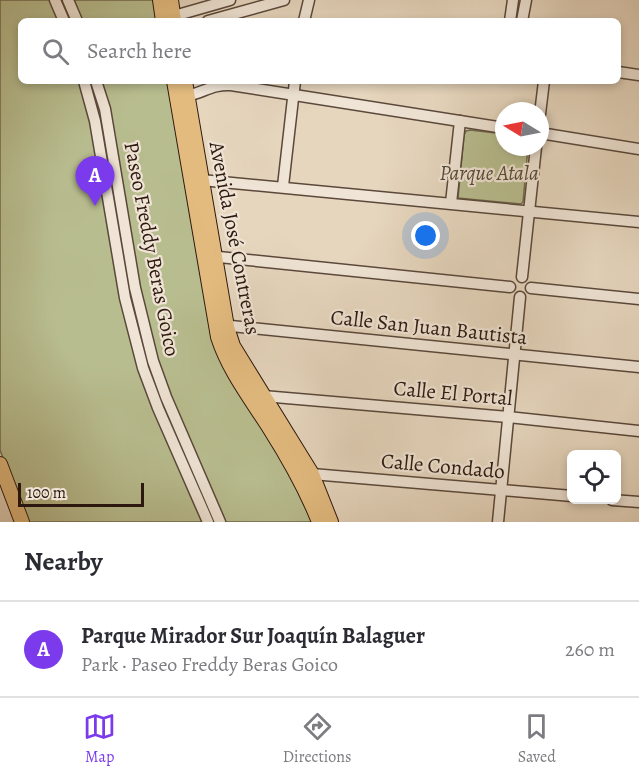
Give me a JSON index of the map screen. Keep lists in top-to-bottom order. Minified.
{"streets":{"main road":["Avenida José Contreras"],"street":["Paseo Freddy Beras Goico","Calle San Juan Bautista","Calle El Portal","Calle Condado"]},"crossings":[["Avenida José Contreras","Calle San Juan Bautista"],["Avenida José Contreras","Calle El Portal"],["Avenida José Contreras","Calle Condado"]],"parks":["Parque Atala"],"scale_bar":"100 m","north":"left","page":{"search":"Search here","pins":"A","scale":"100 m","heading":"Nearby","list":[{"mark":"A","name":"Parque Mirador Sur Joaquín Balaguer","note":"Park · Paseo Freddy Beras Goico","value":"260 m"}],"nav":["Map","Directions","Saved"]}}
